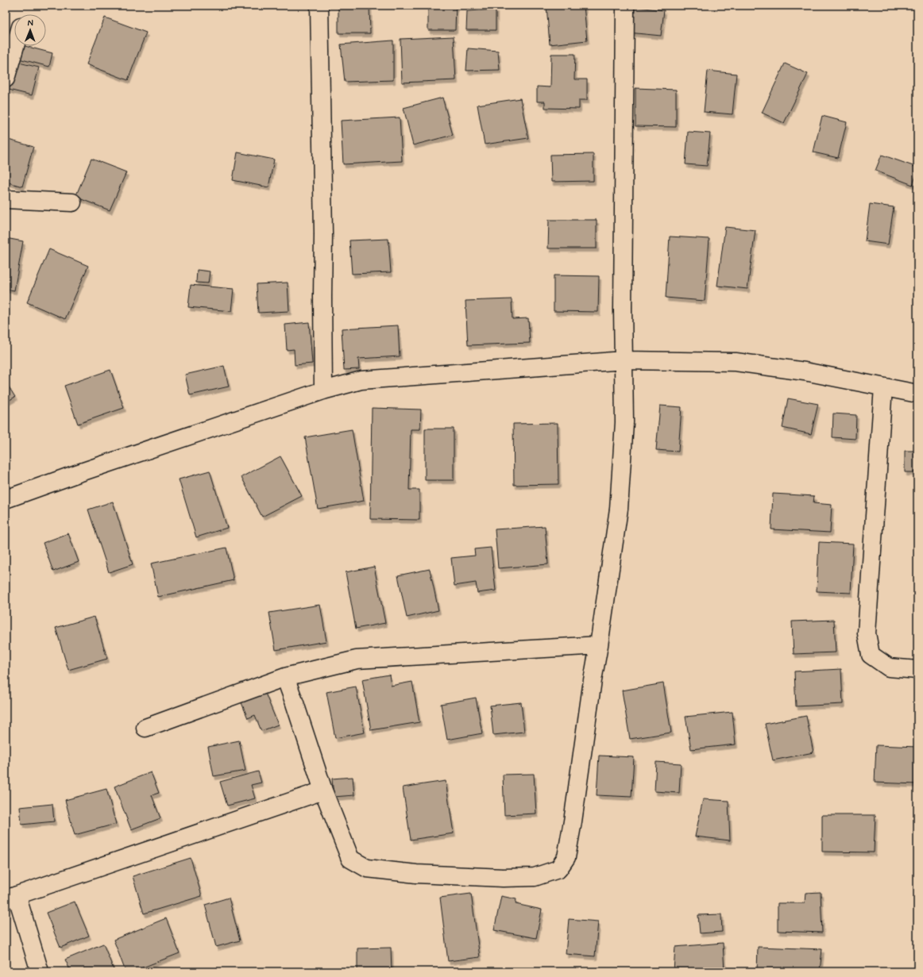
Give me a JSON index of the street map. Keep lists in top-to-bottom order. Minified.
{"north":"top"}
